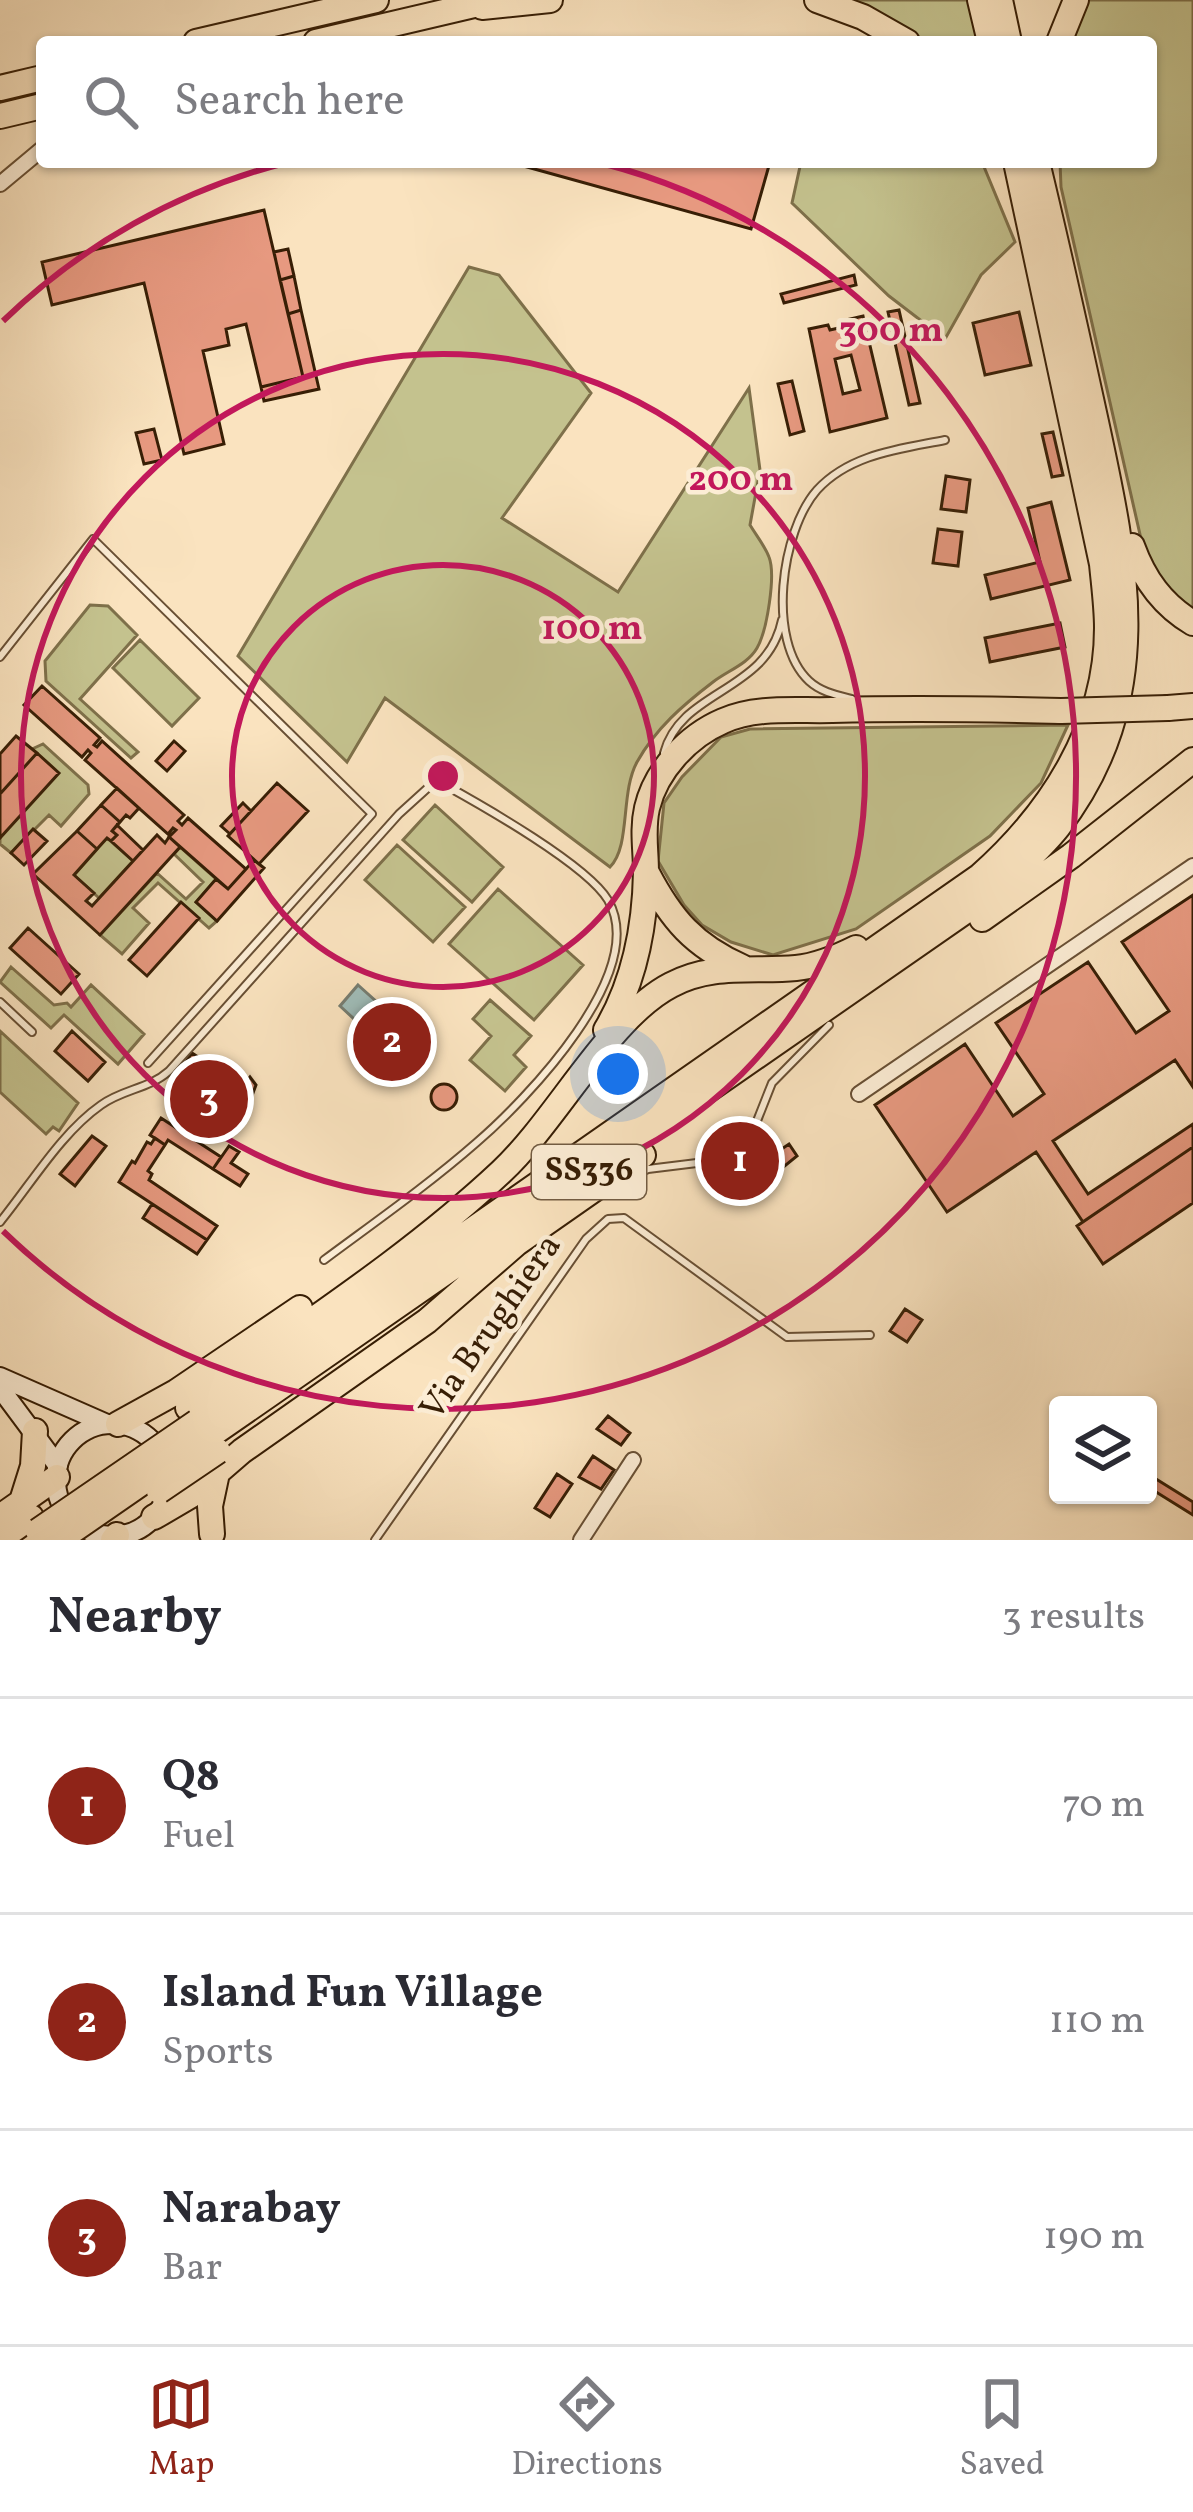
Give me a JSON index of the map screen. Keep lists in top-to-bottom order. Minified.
{"streets":{"highway":["SS336"],"lane":["Via Brughiera"]},"page":{"search":"Search here","pins":["2","3","1"],"heading":["Nearby","3 results"],"list":[{"mark":"1","name":"Q8","note":"Fuel","value":"70 m"},{"mark":"2","name":"Island Fun Village","note":"Sports","value":"110 m"},{"mark":"3","name":"Narabay","note":"Bar","value":"190 m"}],"nav":["Map","Directions","Saved"]},"rings":["300 m","200 m","100 m"]}
